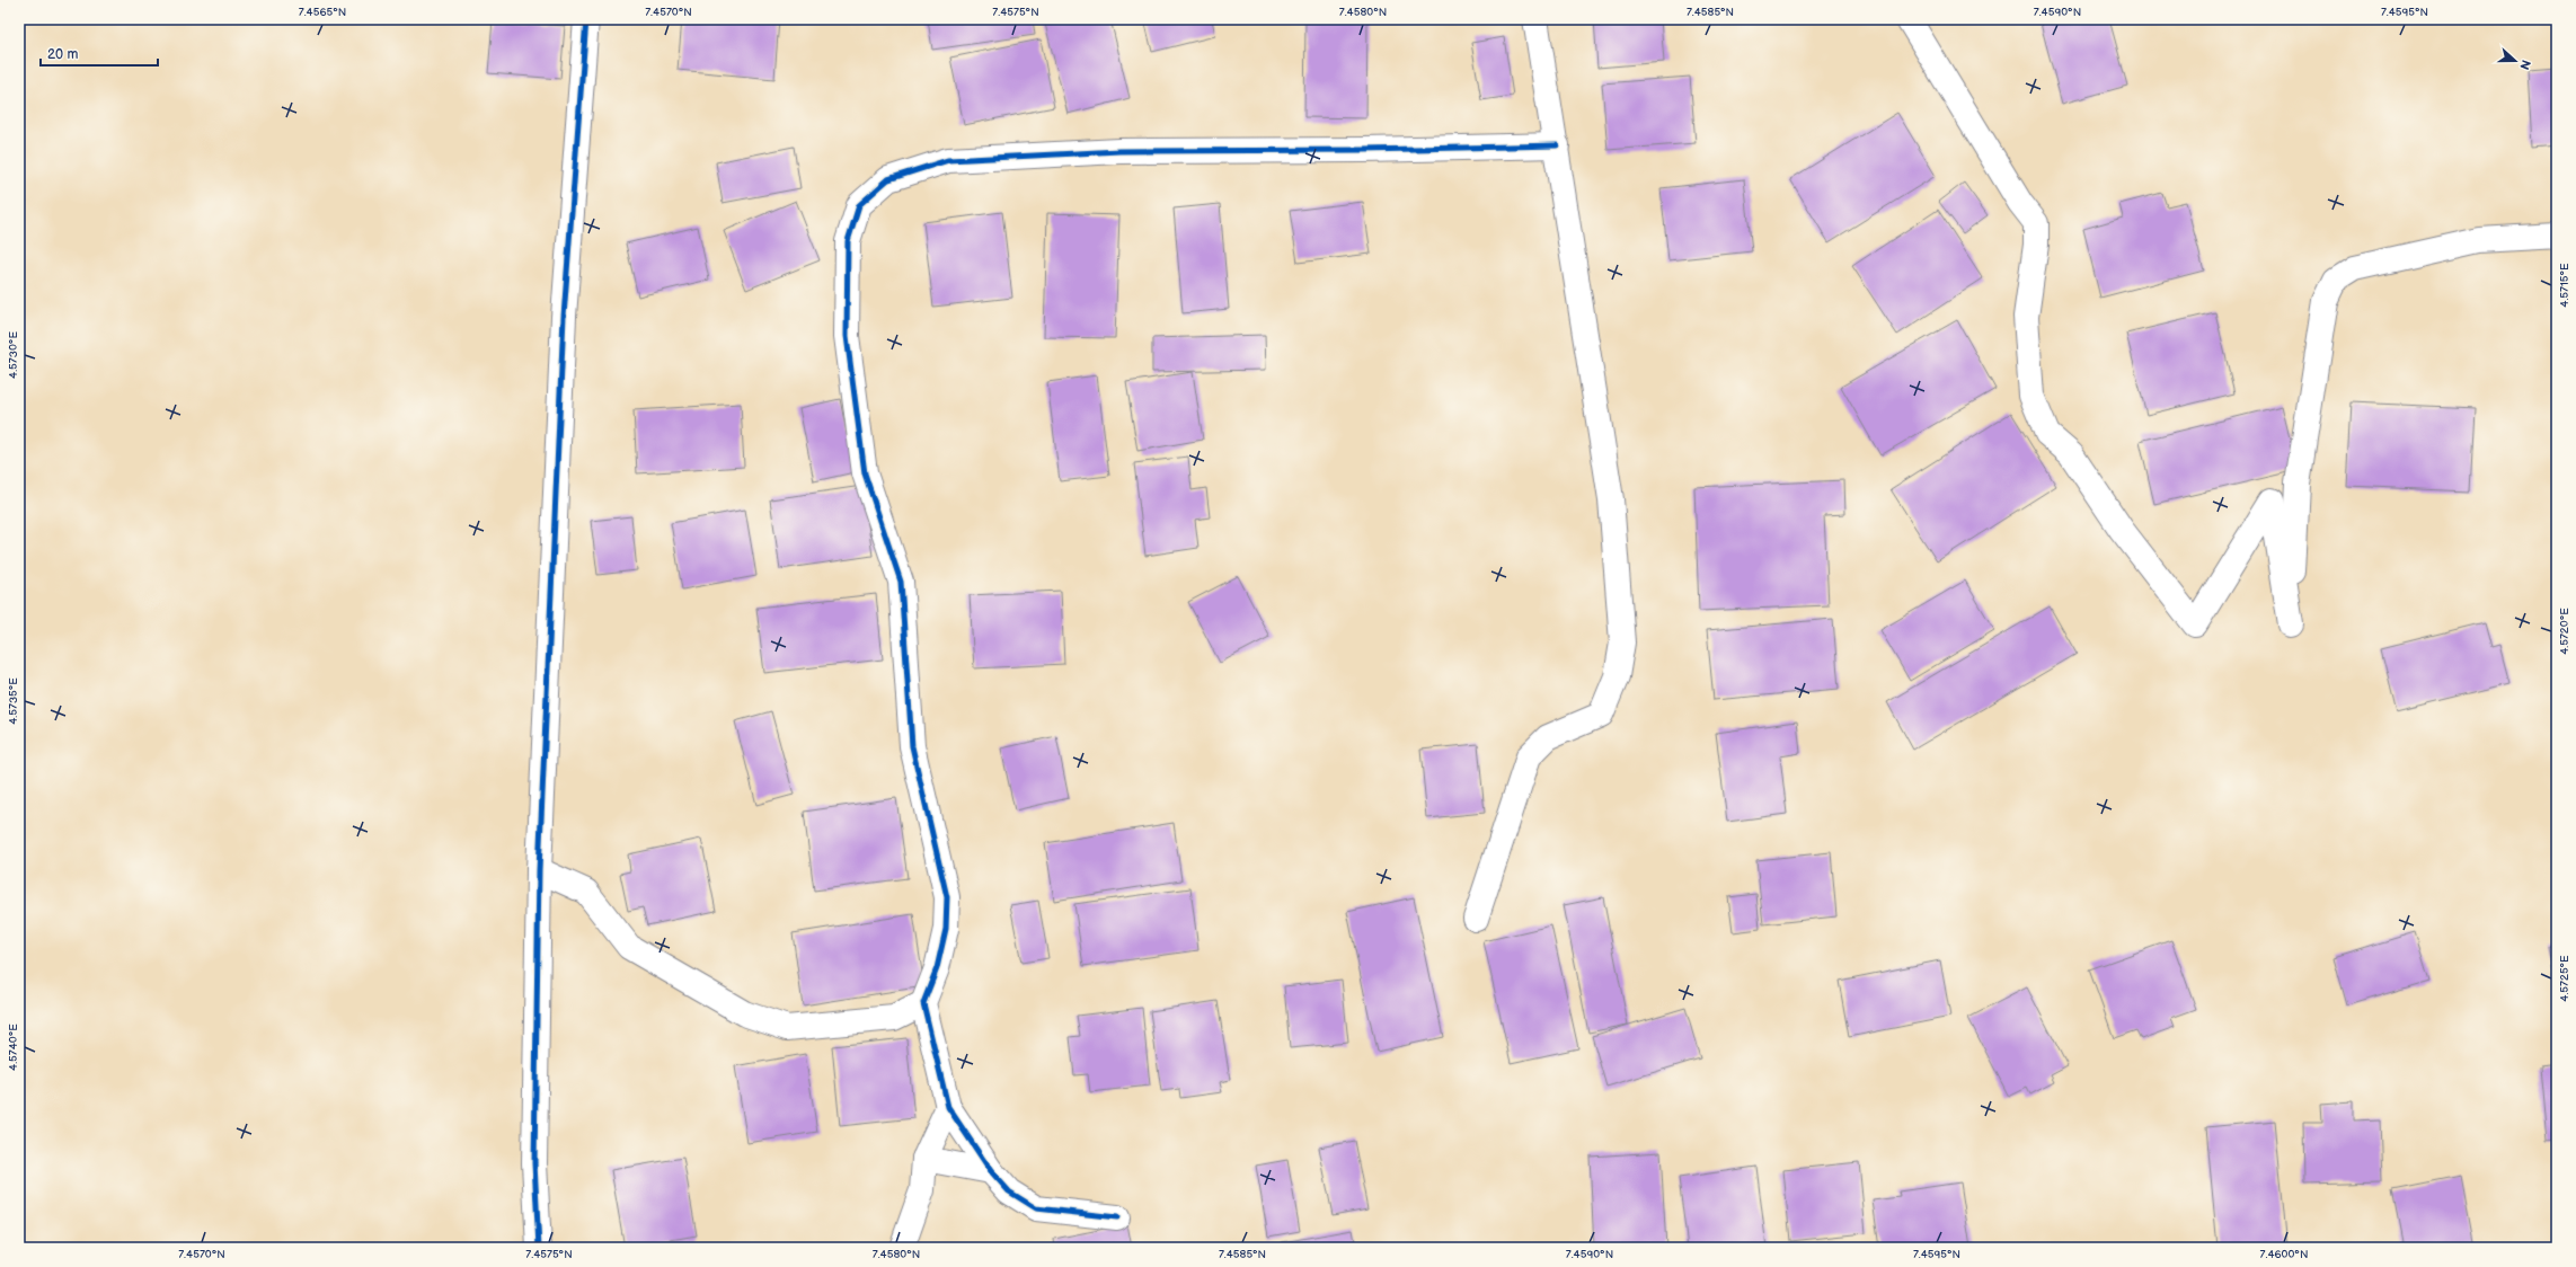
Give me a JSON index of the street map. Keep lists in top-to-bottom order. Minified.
{"scale_bar":"20 m","north":"right","coordinates":["7.4565°N","7.4570°N","7.4575°N","7.4580°N","7.4585°N","7.4590°N","7.4595°N","4.5715°E","4.5730°E","4.5720°E","4.5735°E","4.5725°E","4.5740°E","7.4600°N"]}
